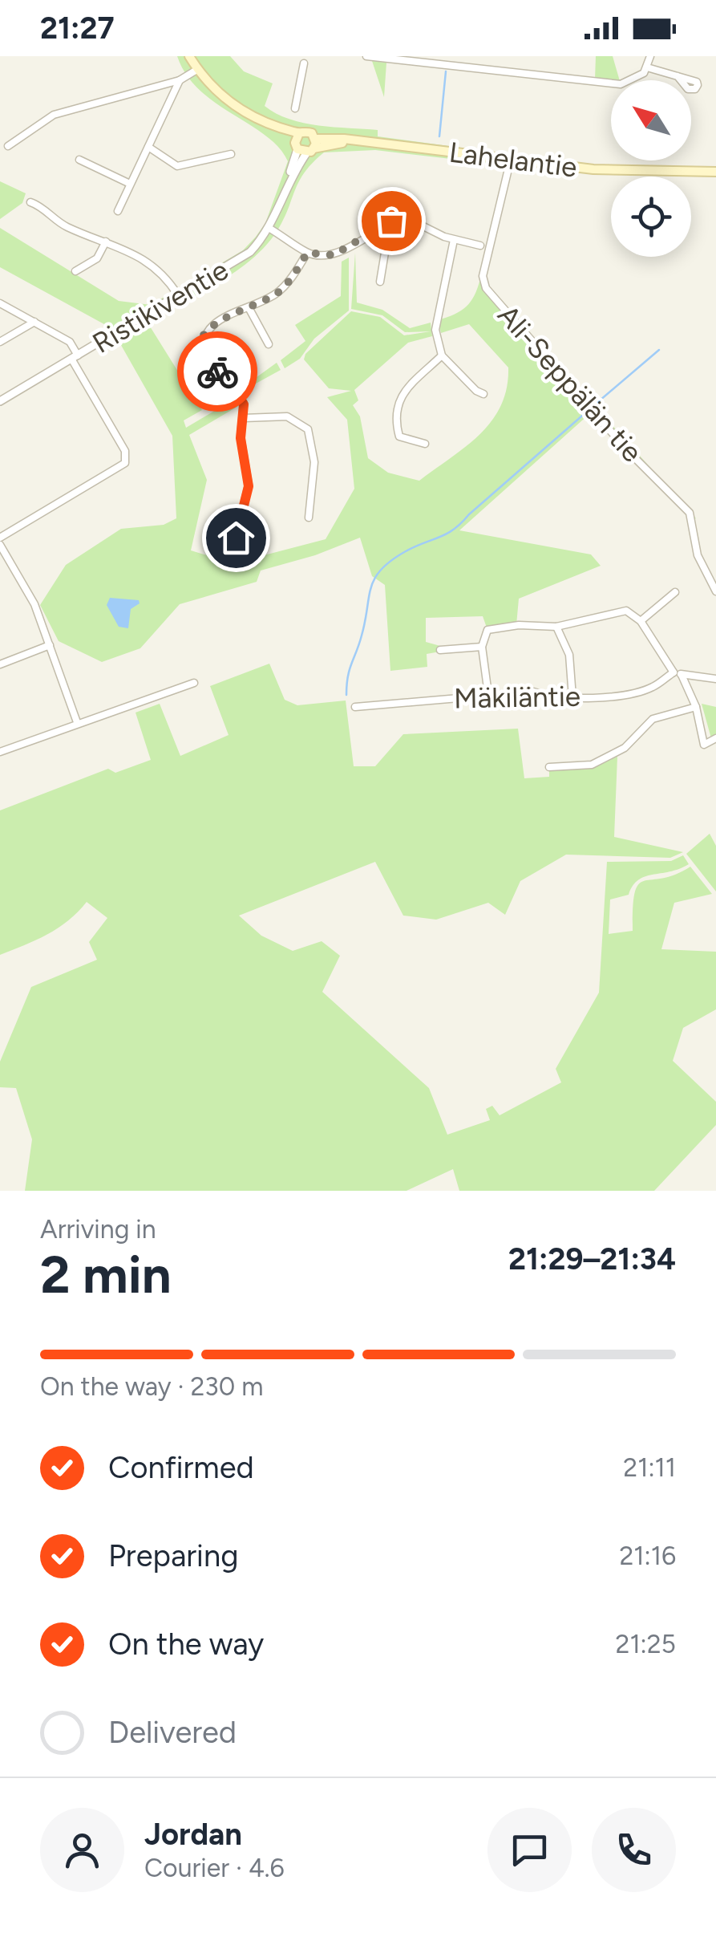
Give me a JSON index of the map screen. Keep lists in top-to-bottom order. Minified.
{"streets":{"main road":["Lahelantie"],"street":["Ristikiventie","Ali-Seppälän tie","Mäkiläntie"]},"crossings":[["Lahelantie","Ristikiventie"],["Lahelantie","Ali-Seppälän tie"]],"north":"top left","page":{"status":"21:27","heading":["2 min","Arriving in","21:29–21:34"],"panel":["Jordan","Courier · 4.6"],"bar":"On the way · 230 m","list":[["Confirmed","21:11"],["Preparing","21:16"],["On the way","21:25"],"Delivered"]}}
